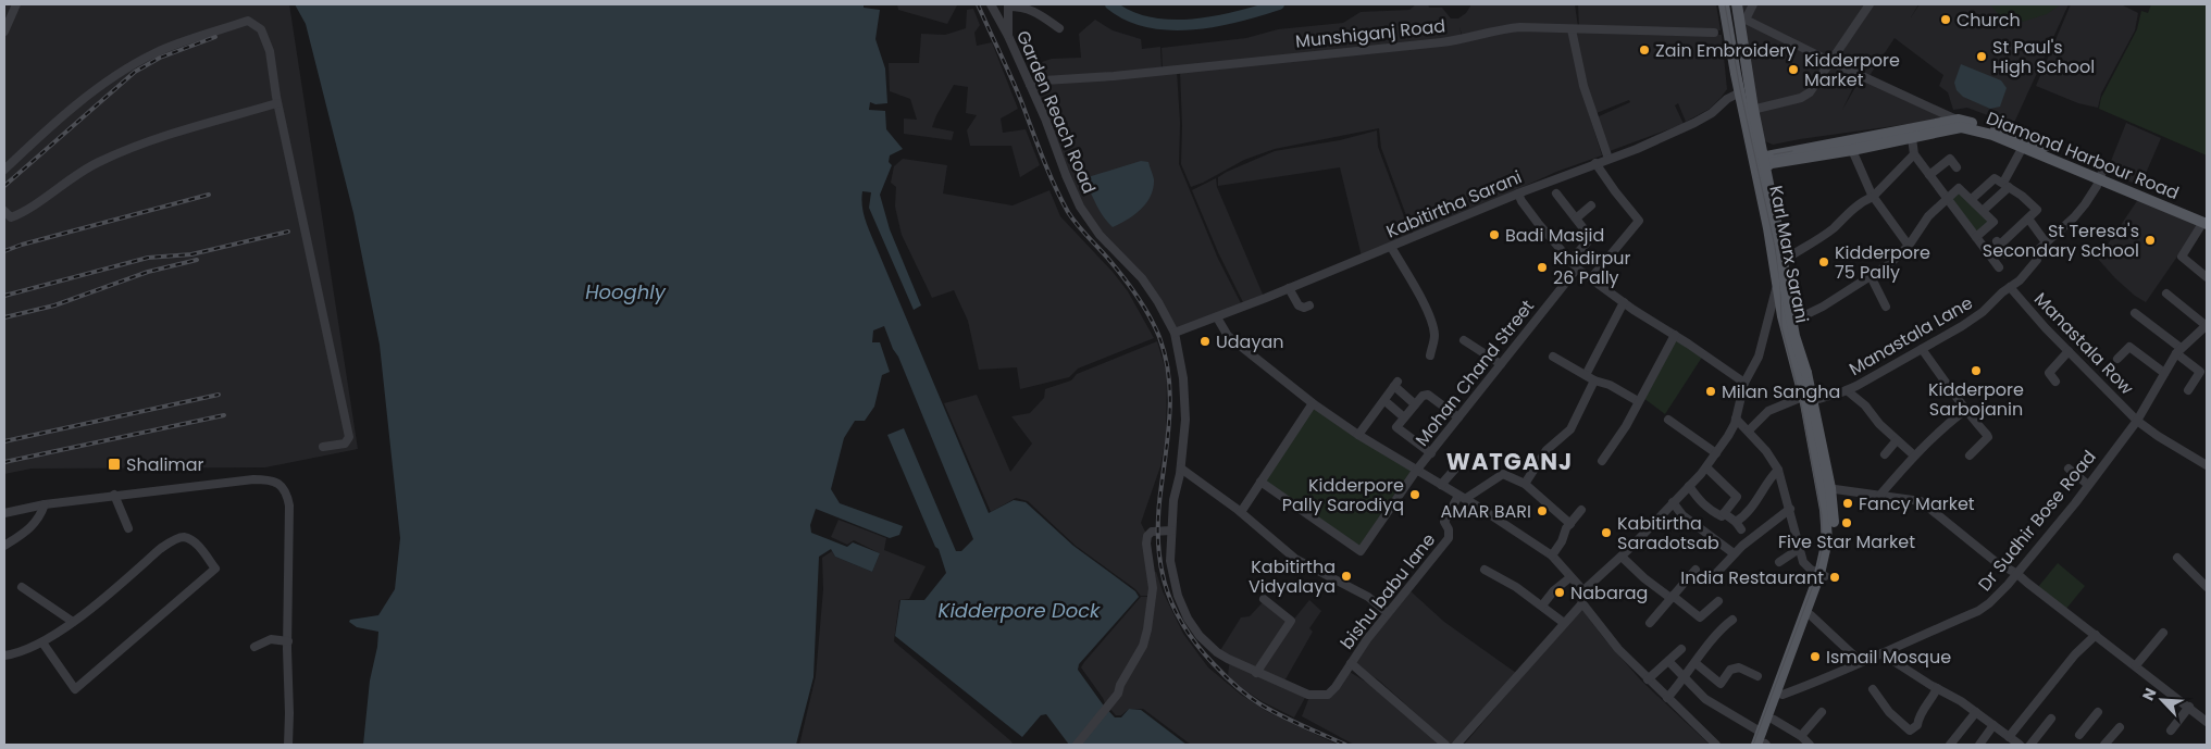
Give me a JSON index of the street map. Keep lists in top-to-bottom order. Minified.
{"streets":{"main road":["Diamond Harbour Road","Karl Marx Sarani"],"street":["Munshiganj Road","Garden Reach Road","Kabitirtha Sarani","Manastala Lane","Manastala Row","Mohan Chand Street","Dr Sudhir Bose Road","bishu babu lane"]},"crossings":[["Munshiganj Road","Garden Reach Road"],["Garden Reach Road","Kabitirtha Sarani"],["Garden Reach Road","bishu babu lane"],["Diamond Harbour Road","Karl Marx Sarani"],["Diamond Harbour Road","Manastala Lane"],["Kabitirtha Sarani","Karl Marx Sarani"],["Karl Marx Sarani","Manastala Lane"],["Manastala Lane","Manastala Row"],["Manastala Row","Dr Sudhir Bose Road"]],"districts":["WATGANJ"],"water":["Hooghly","Kidderpore Dock"],"places":{"other":["Church","Zain Embroidery","St Paul's High School","Kidderpore Market","Badi Masjid","St Teresa's Secondary School","Kidderpore 75 Pally","Khidirpur 26 Pally","Udayan","Kidderpore Sarbojanin","Milan Sangha","Kidderpore Pally Sarodiyq","Fancy Market","AMAR BARI","Five Star Market","Kabitirtha Saradotsab","Kabitirtha Vidyalaya","India Restaurant","Nabarag","Ismail Mosque"],"transit":["Shalimar"]},"north":"top left"}
